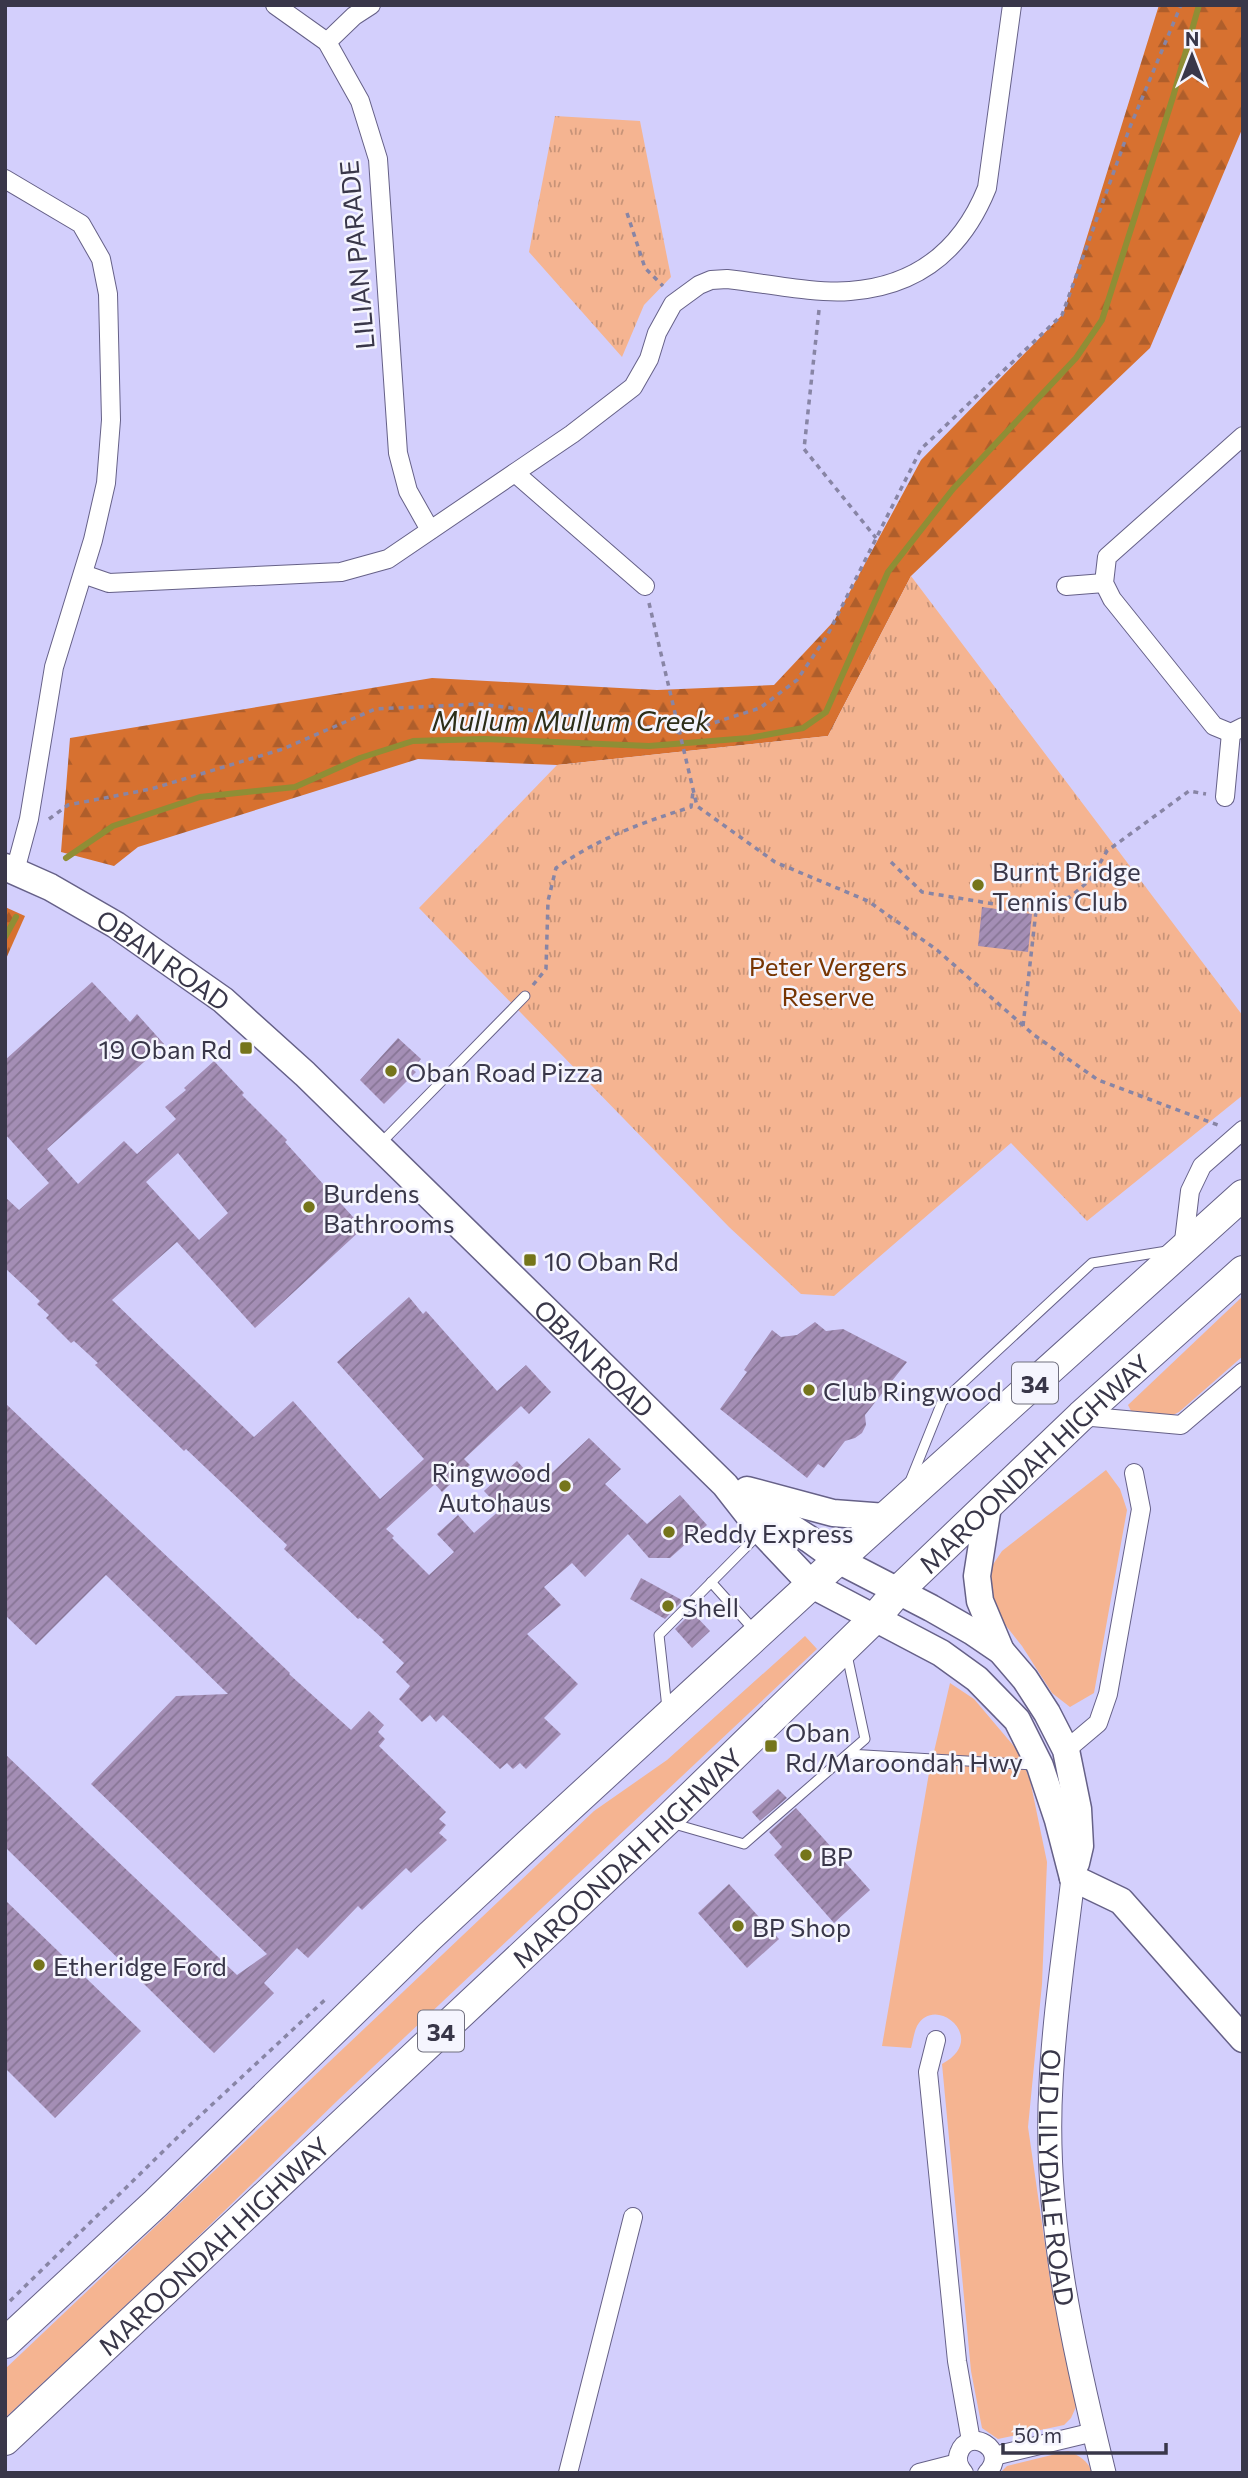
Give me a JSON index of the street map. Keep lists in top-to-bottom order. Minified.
{"streets":{"highway":["34","MAROONDAH HIGHWAY"],"main road":["OBAN ROAD","OLD LILYDALE ROAD"],"street":["LILIAN PARADE"]},"crossings":[["OBAN ROAD","34"],["OBAN ROAD","MAROONDAH HIGHWAY"],["OBAN ROAD","OLD LILYDALE ROAD"],["MAROONDAH HIGHWAY","OLD LILYDALE ROAD"]],"water":["Mullum Mullum Creek"],"parks":["Peter Vergers Reserve"],"places":{"other":["Burnt Bridge Tennis Club","Oban Road Pizza","Burdens Bathrooms","Club Ringwood","Ringwood Autohaus","Reddy Express","Shell","BP","BP Shop","Etheridge Ford"],"transit":["19 Oban Rd","10 Oban Rd","Oban Rd/Maroondah Hwy"]},"scale_bar":"50 m","north":"top"}
